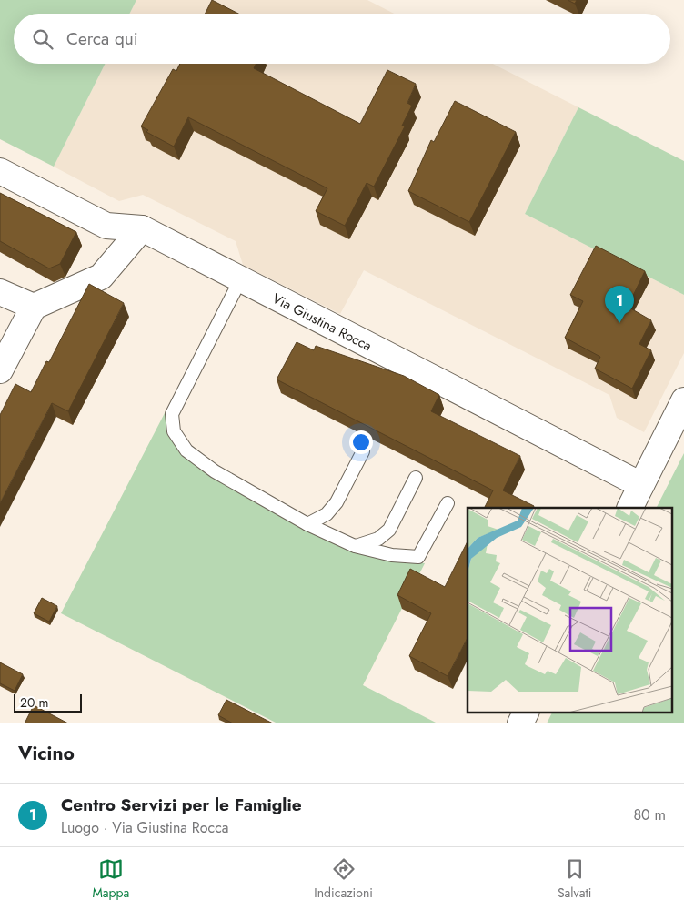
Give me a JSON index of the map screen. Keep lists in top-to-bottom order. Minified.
{"streets":{"street":["Via Giustina Rocca"]},"scale_bar":"20 m","page":{"search":"Cerca qui","pins":"1","scale":"20 m","heading":"Vicino","list":[{"mark":"1","name":"Centro Servizi per le Famiglie","note":"Luogo · Via Giustina Rocca","value":"80 m"}],"nav":["Mappa","Indicazioni","Salvati"]}}
